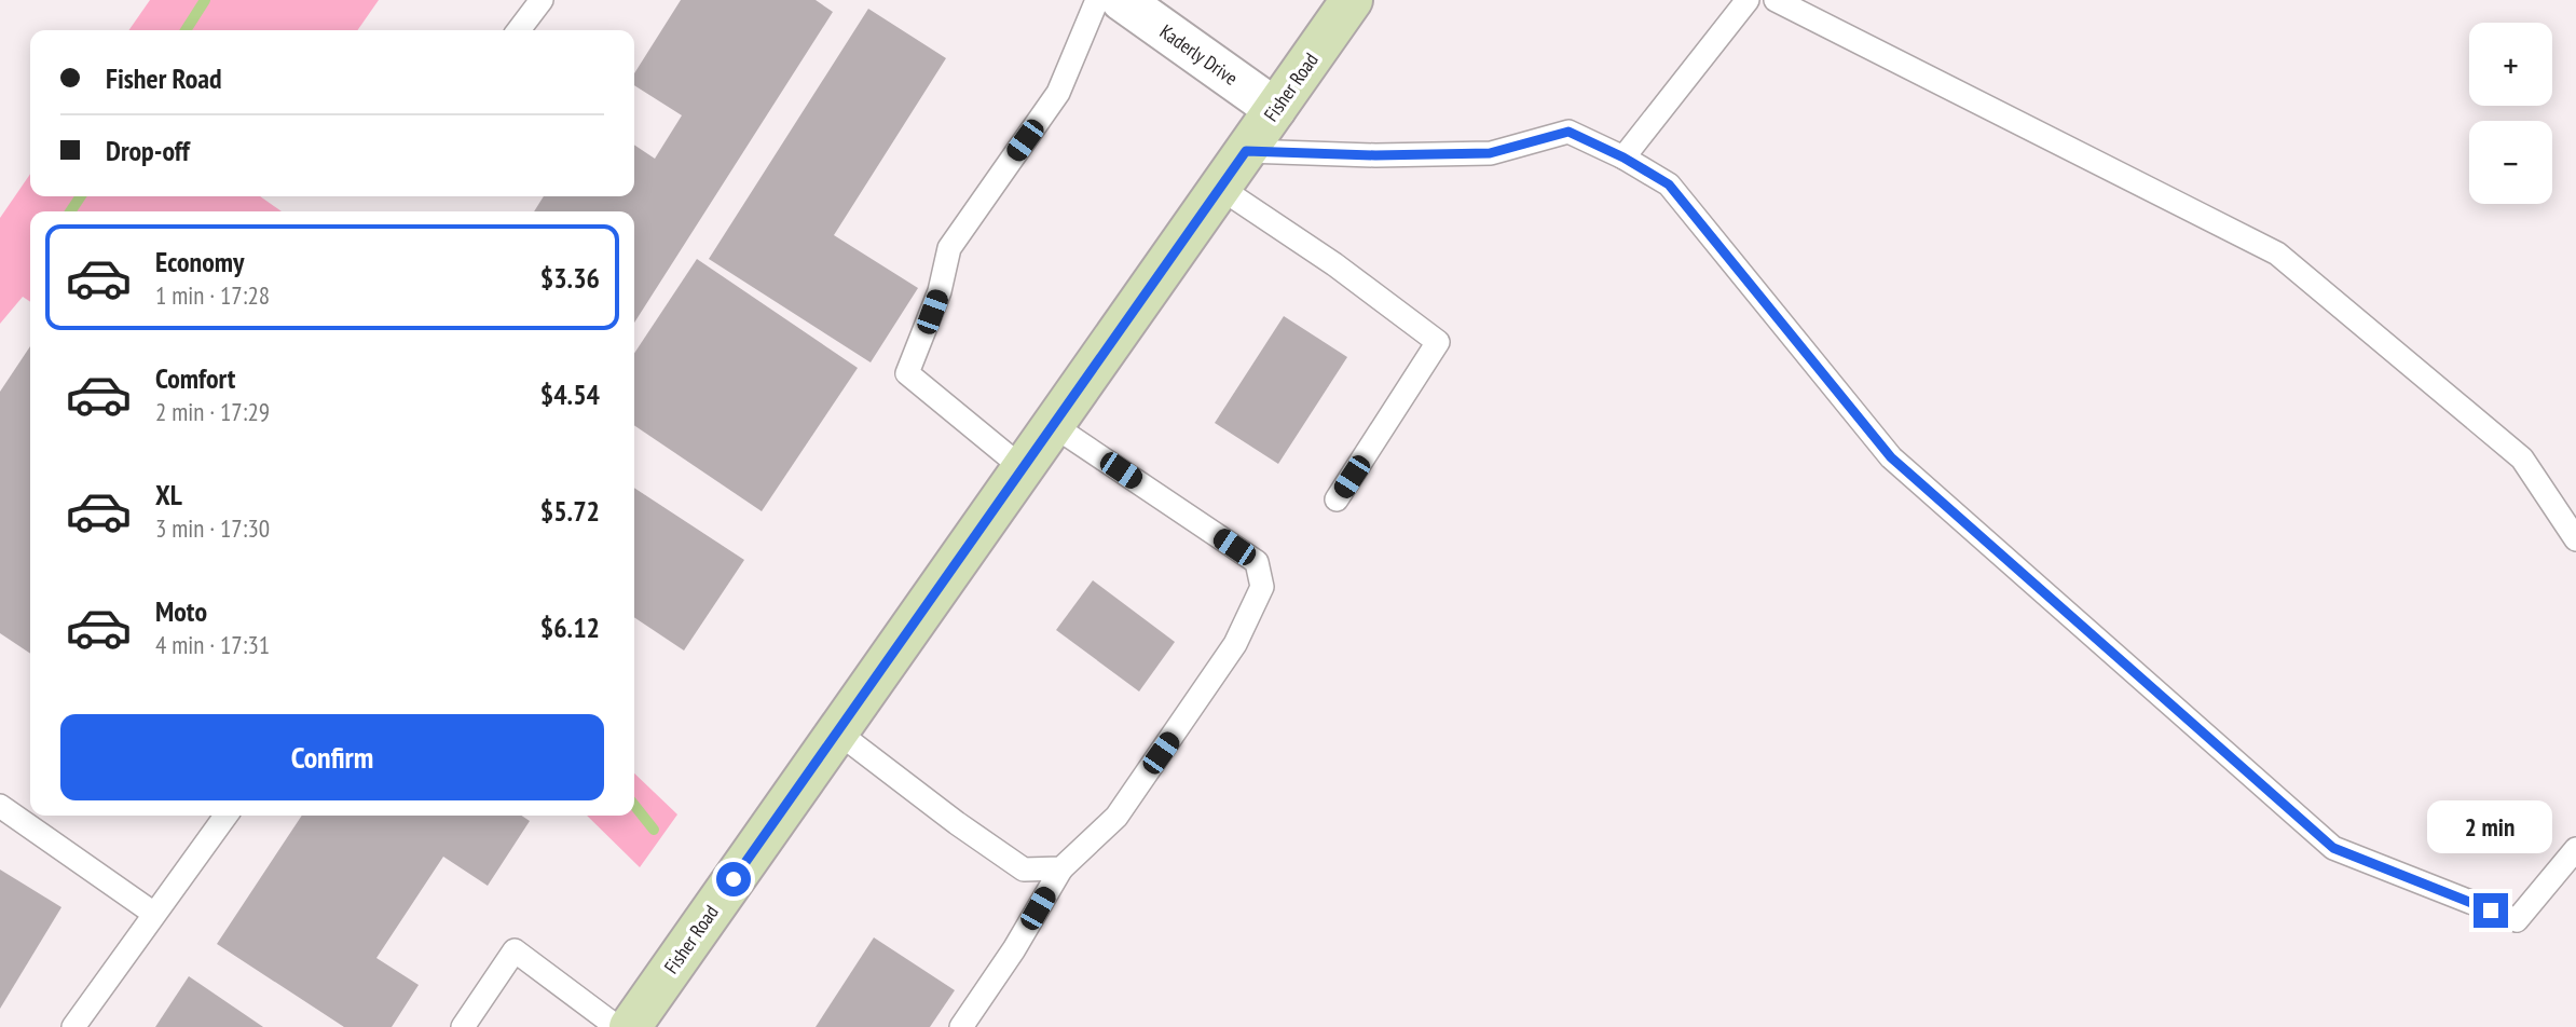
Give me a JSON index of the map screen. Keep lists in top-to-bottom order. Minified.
{"streets":{"main road":["Fisher Road"],"street":["Kaderly Drive"]},"crossings":[["Kaderly Drive","Fisher Road"]],"page":{"map_buttons":["+","−"],"banner":["Fisher Road","Drop-off"],"list":[{"name":"Economy","note":"1 min · 17:28","value":"$3.36"},{"name":"Comfort","note":"2 min · 17:29","value":"$4.54"},{"name":"XL","note":"3 min · 17:30","value":"$5.72"},{"name":"Moto","note":"4 min · 17:31","value":"$6.12"}],"buttons":"Confirm","bubble":"2 min"}}
